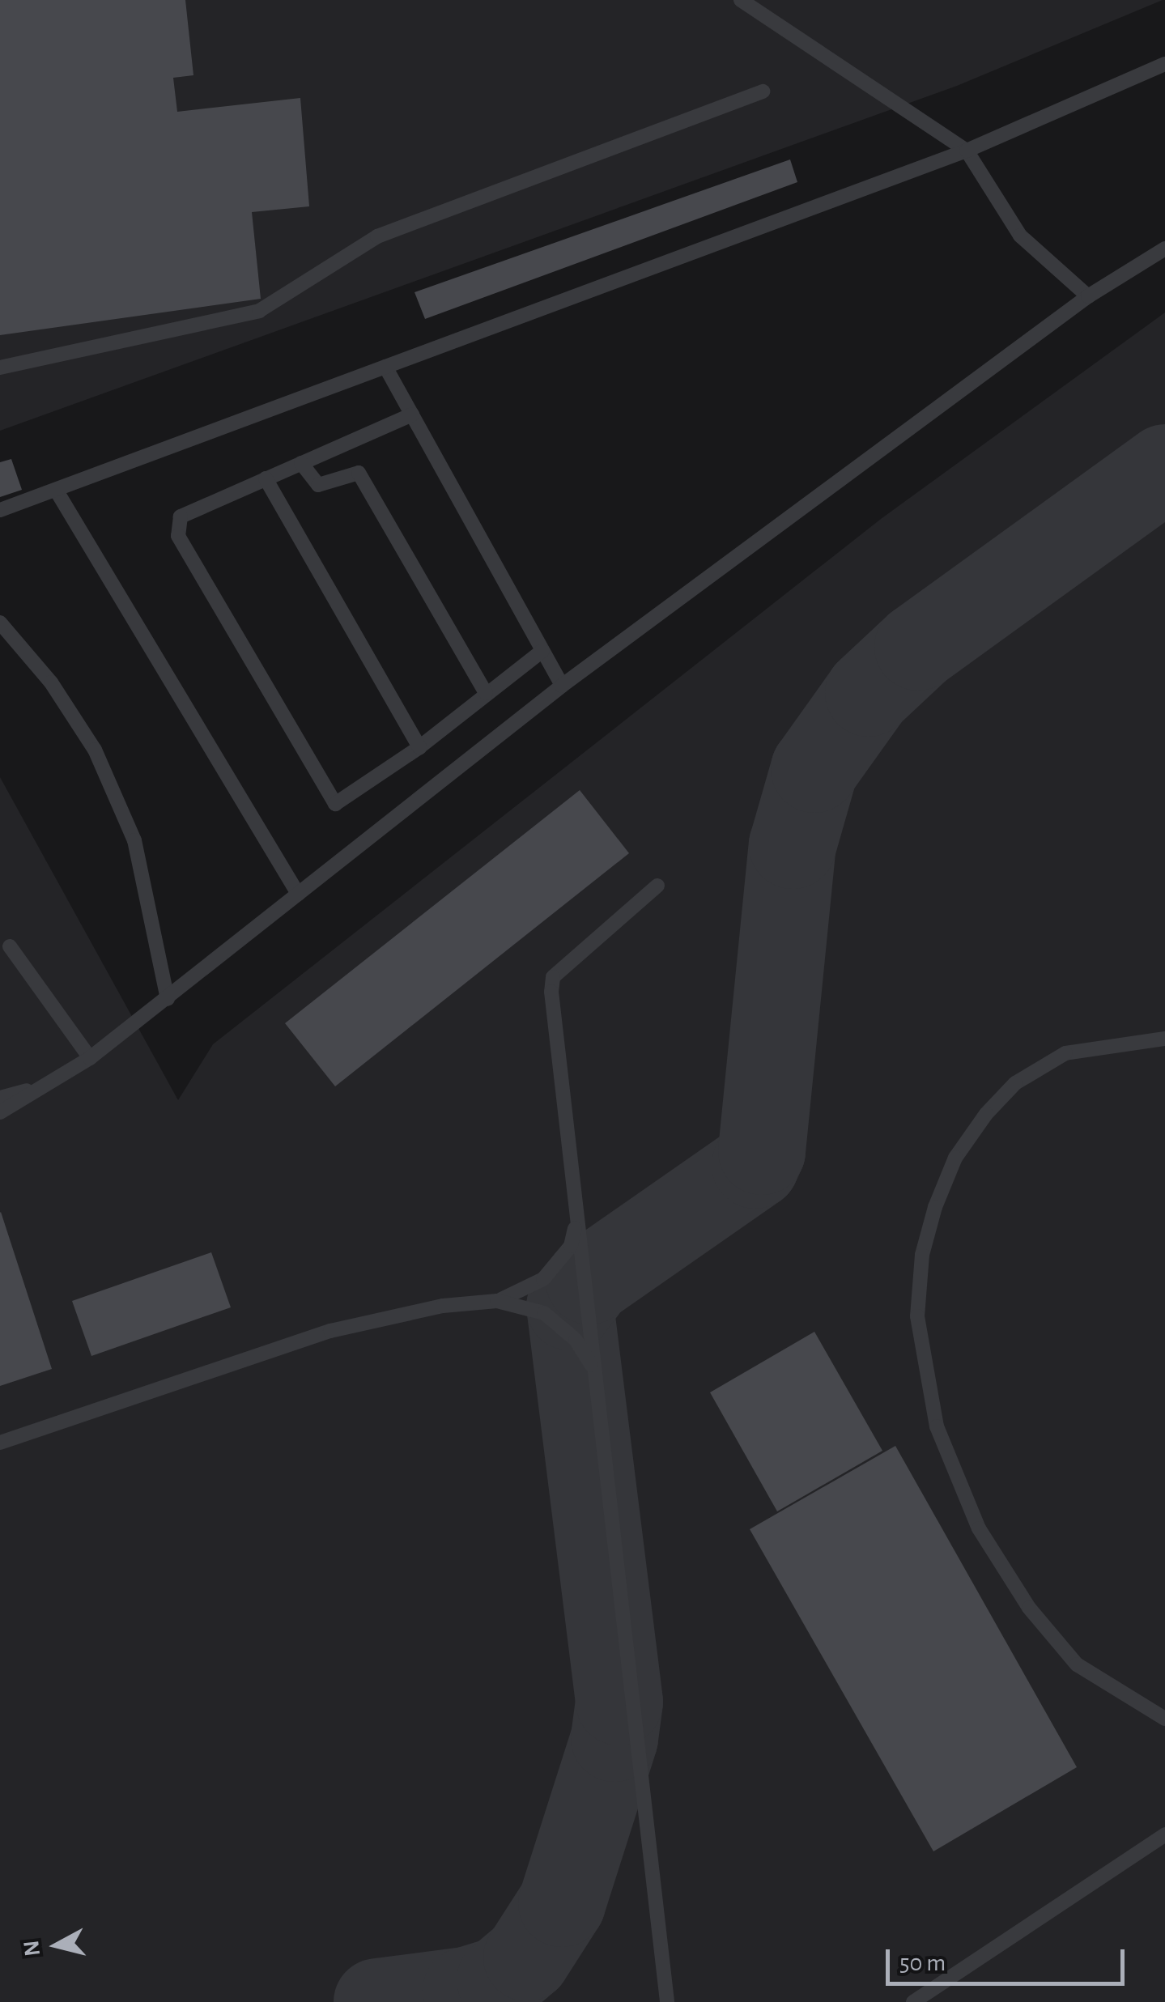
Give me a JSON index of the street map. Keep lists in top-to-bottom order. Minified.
{"scale_bar":"50 m","north":"left"}
